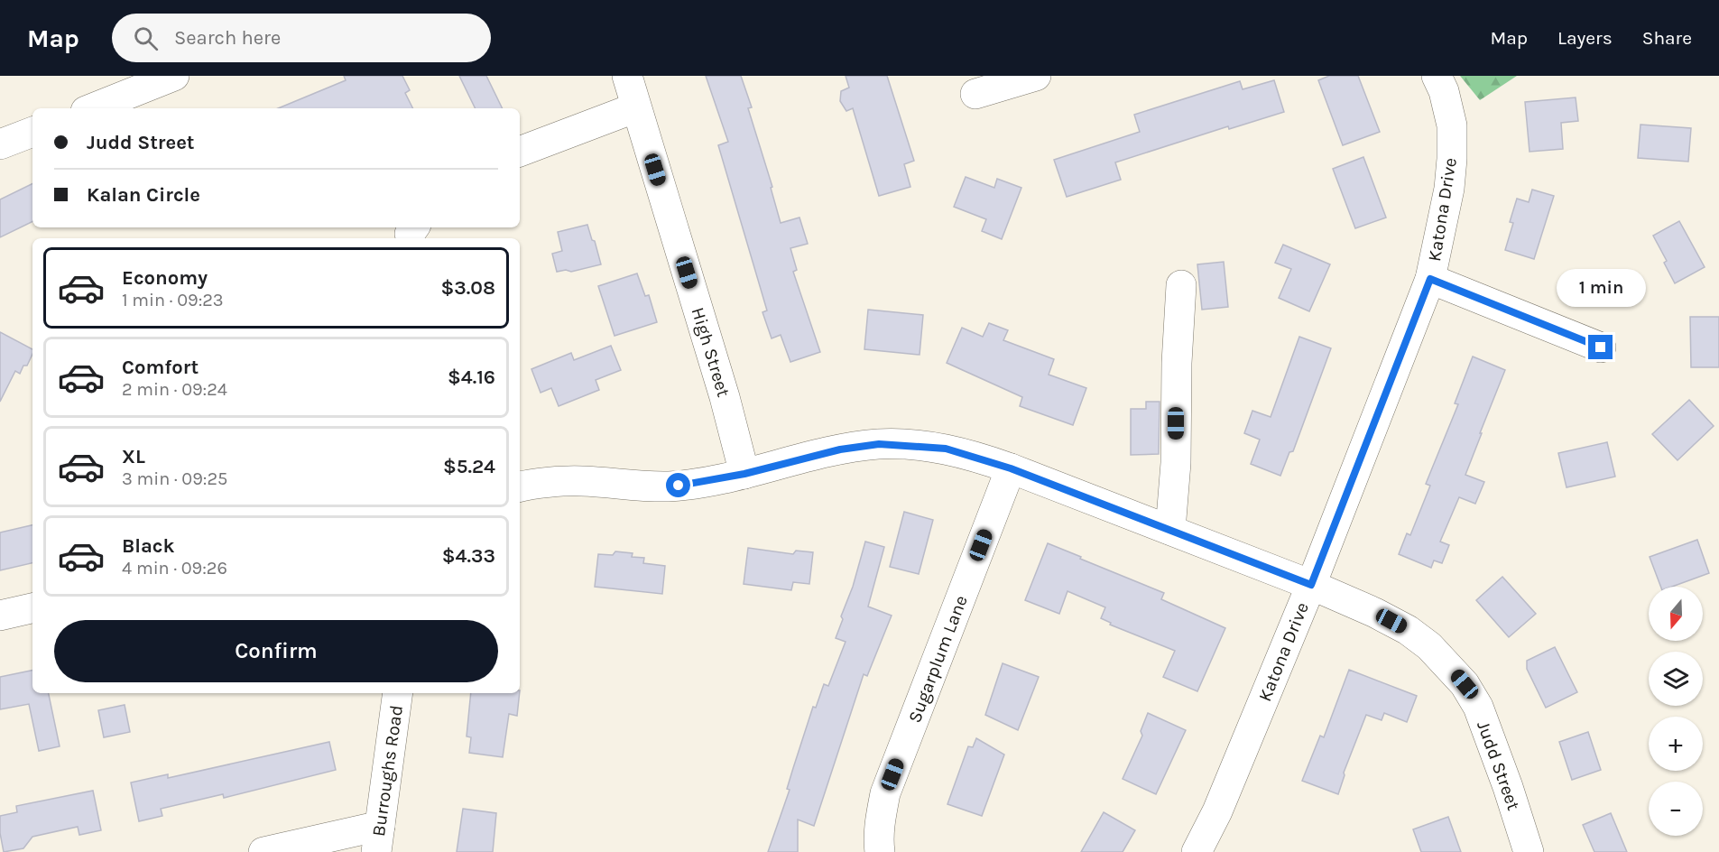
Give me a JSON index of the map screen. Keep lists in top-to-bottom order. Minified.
{"streets":{"street":["Katona Drive","High Street","Sugarplum Lane","Judd Street","Burroughs Road"]},"crossings":[["Katona Drive","Judd Street"],["High Street","Judd Street"],["Sugarplum Lane","Judd Street"]],"north":"bottom","page":{"header":"Map","search":"Search here","nav":["Map","Layers","Share"],"banner":["Judd Street","Kalan Circle"],"list":[{"name":"Economy","note":"1 min · 09:23","value":"$3.08"},{"name":"Comfort","note":"2 min · 09:24","value":"$4.16"},{"name":"XL","note":"3 min · 09:25","value":"$5.24"},{"name":"Black","note":"4 min · 09:26","value":"$4.33"}],"bubble":"1 min","map_buttons":["+","−"],"buttons":"Confirm"}}
